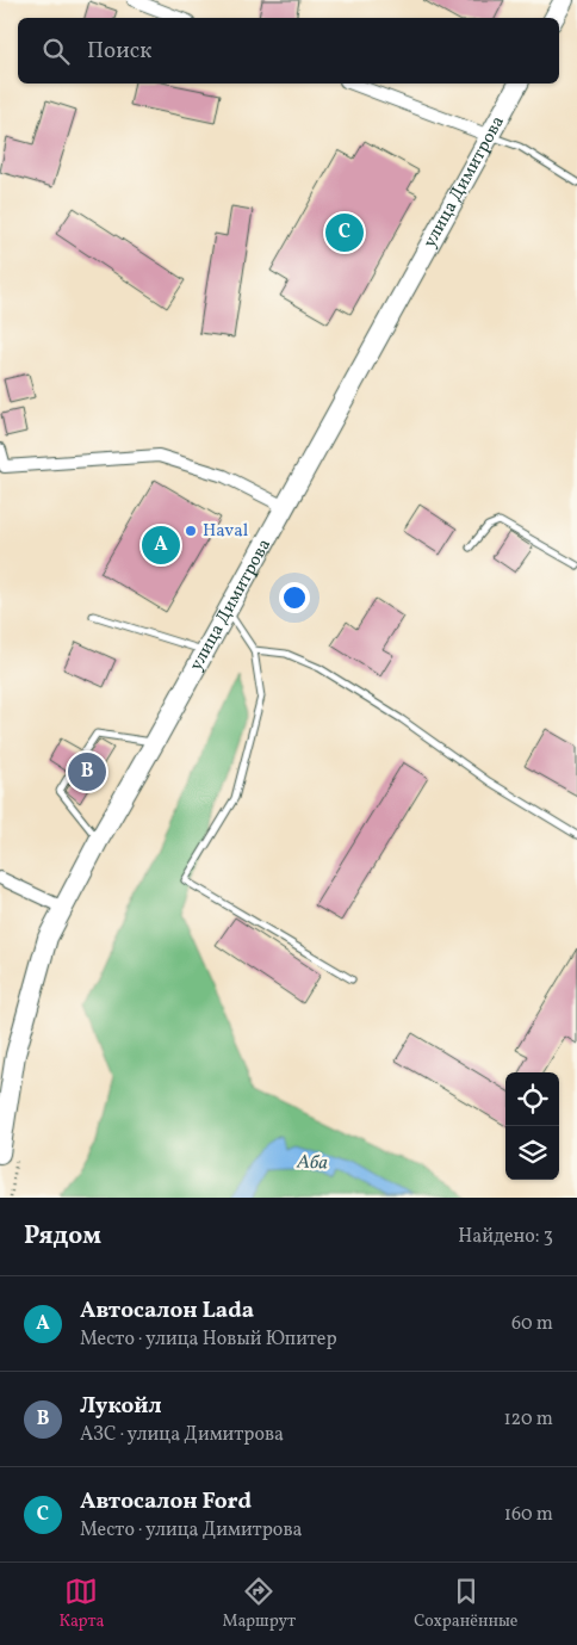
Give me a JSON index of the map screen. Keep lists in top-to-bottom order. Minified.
{"streets":{"main road":["улица Димитрова"]},"water":["Аба"],"places":["Haval"],"page":{"search":"Поиск","pins":["C","A","B"],"heading":["Рядом","Найдено: 3"],"list":[{"mark":"A","name":"Автосалон Lada","note":"Место · улица Новый Юпитер","value":"60 m"},{"mark":"B","name":"Лукойл","note":"АЗС · улица Димитрова","value":"120 m"},{"mark":"C","name":"Автосалон Ford","note":"Место · улица Димитрова","value":"160 m"}],"nav":["Карта","Маршрут","Сохранённые"]}}
